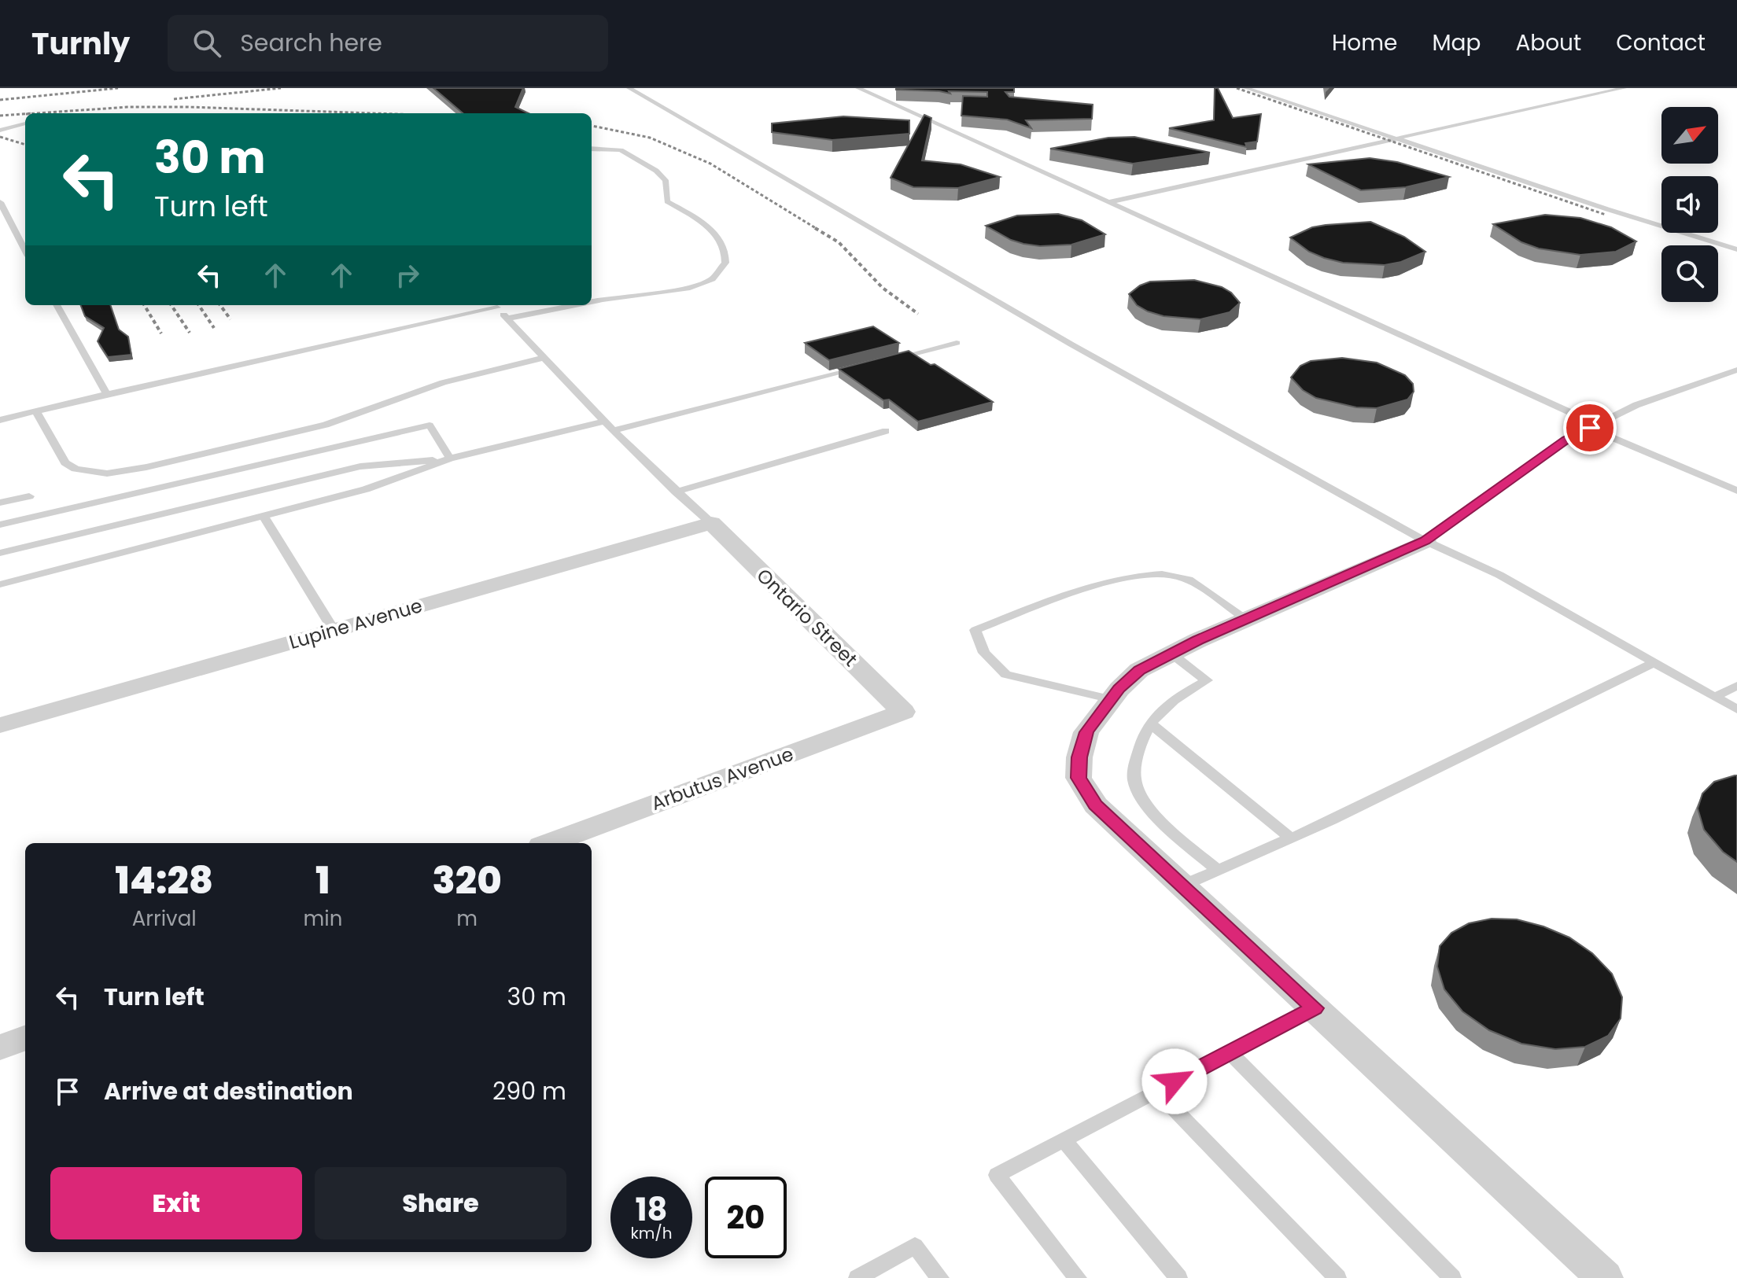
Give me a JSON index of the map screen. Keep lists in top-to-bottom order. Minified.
{"streets":{"street":["Ontario Street","Lupine Avenue","Arbutus Avenue"]},"crossings":[["Ontario Street","Lupine Avenue"],["Ontario Street","Arbutus Avenue"]],"north":"top right","page":{"header":"Turnly","search":"Search here","nav":["Home","Map","About","Contact"],"turn":["30 m","Turn left"],"eta":["14:28","Arrival","1","min","320","m"],"list":[{"name":"Turn left","value":"30 m"},{"name":"Arrive at destination","value":"290 m"}],"buttons":["Exit","Share"],"speed":"18 km/h","limit":"20"}}
